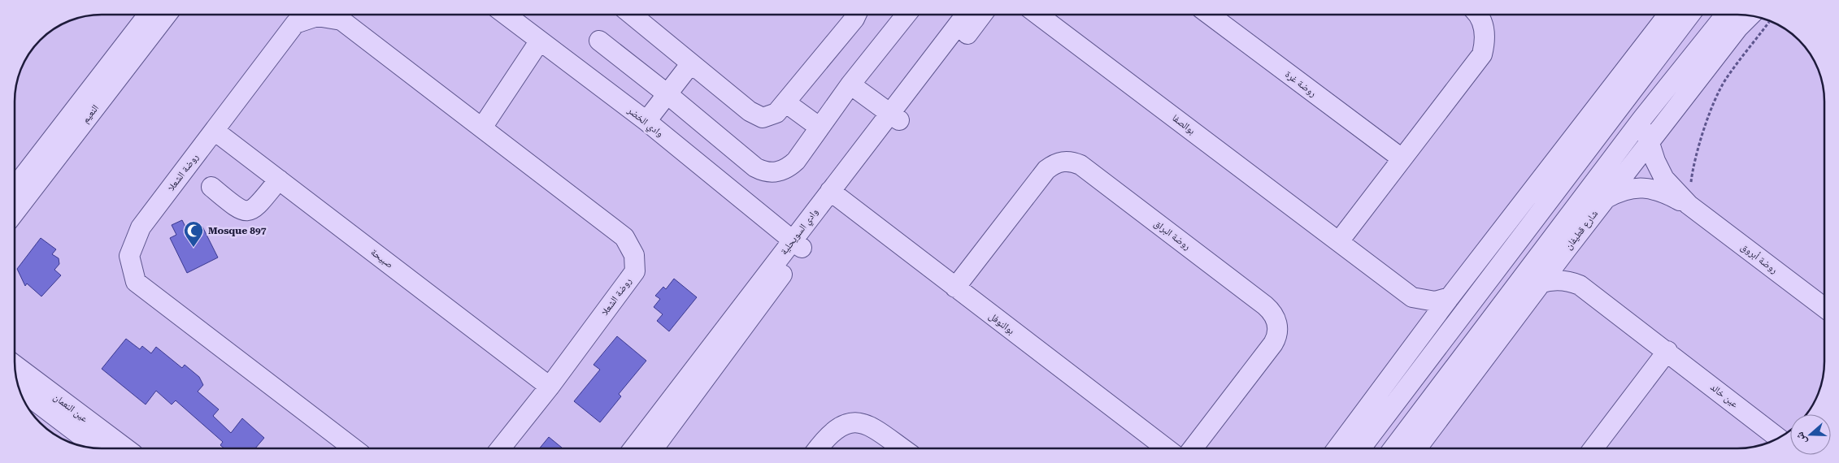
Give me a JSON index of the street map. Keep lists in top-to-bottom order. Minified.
{"streets":{"street":["روضة غرة","النعيم","وادي الخضر","بوالصفا","روضة الشعلا","شارع قطيفان","وادي السويحلية","روضة البراق","صبيحة","روضة أبروق","بوالنوفل","عين خالد","عين النعمان"]},"crossings":[["وادي الخضر","وادي السويحلية"],["روضة الشعلا","صبيحة"],["شارع قطيفان","روضة أبروق"],["شارع قطيفان","عين خالد"],["وادي السويحلية","بوالنوفل"],["روضة البراق","بوالنوفل"]],"places":{"mosque":["Mosque 897"]},"north":"left"}
